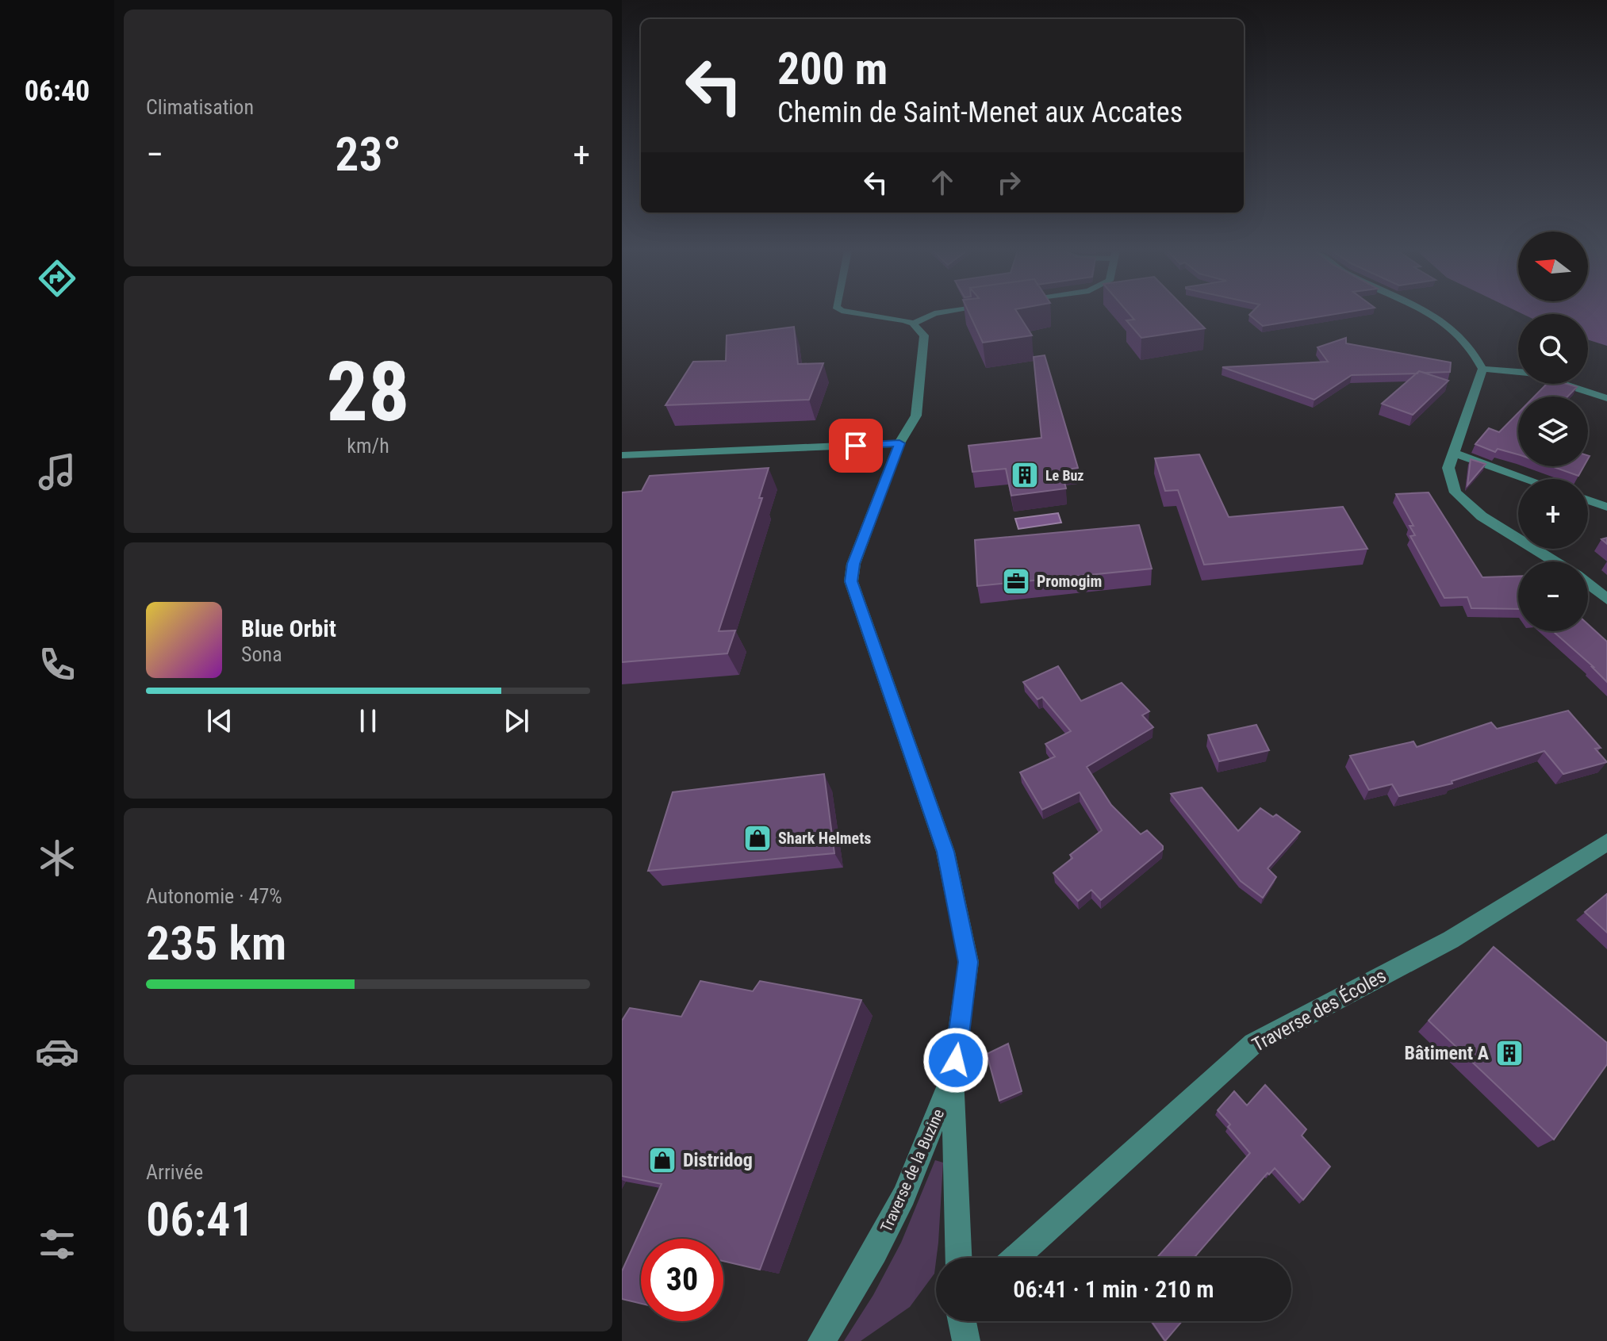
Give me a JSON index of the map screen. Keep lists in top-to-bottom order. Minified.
{"streets":{"street":["Traverse des Écoles","Traverse de la Buzine"]},"places":{"building":["Le Buz","Bâtiment A"],"office":["Promogim"],"shop":["Shark Helmets","Distridog"]},"north":"left","page":{"tabs":"06:40","tile":["Climatisation",["28","km/h"],["Autonomie · 47%","235 km"],["Arrivée","06:41"]],"turn":["200 m","Chemin de Saint-Menet aux Accates"],"heat":["−","23°","+"],"map_buttons":["+","−"],"song":["Blue Orbit","Sona"],"limit":"30","trip":"06:41 · 1 min · 210 m"}}
